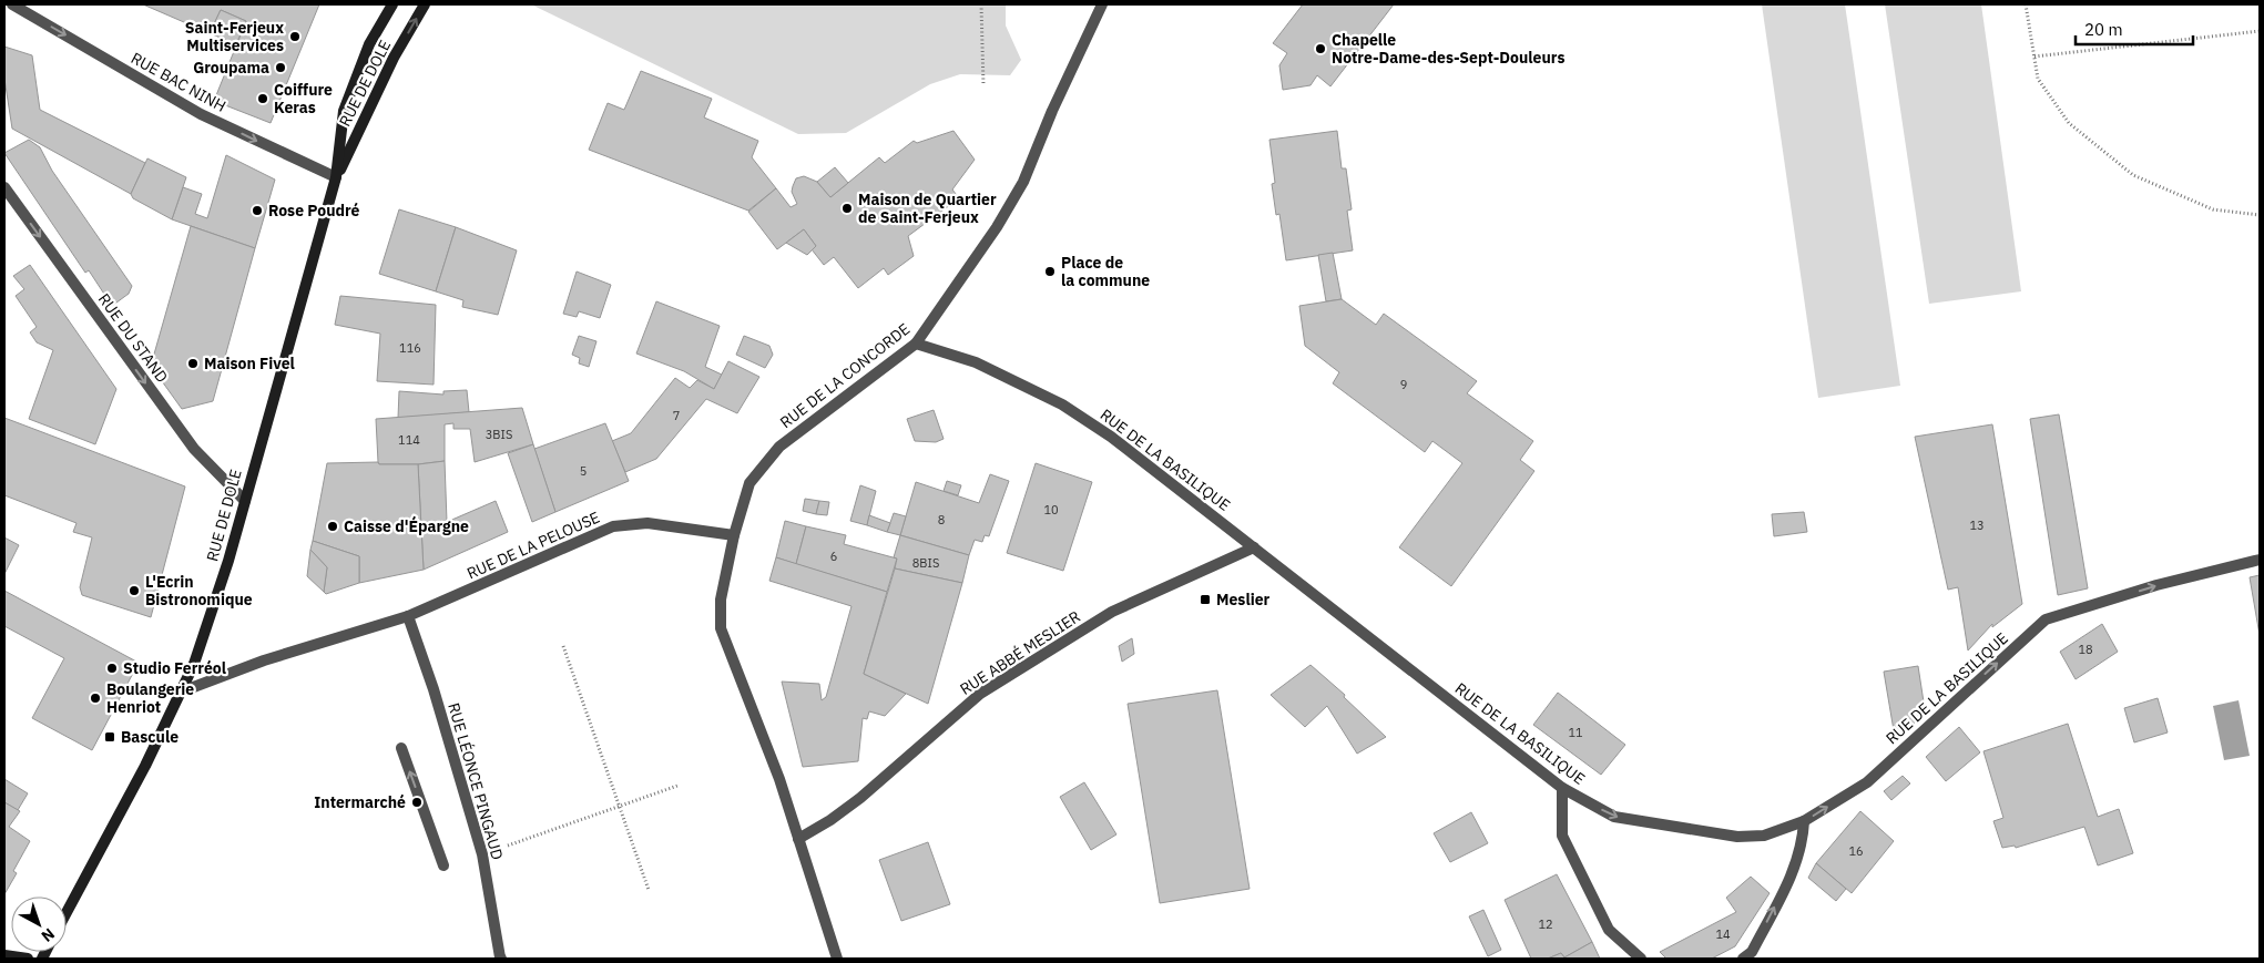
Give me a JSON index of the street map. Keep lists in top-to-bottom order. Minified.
{"streets":{"main road":["RUE DE DOLE"],"street":["RUE BAC NINH","RUE DU STAND","RUE DE LA CONCORDE","RUE DE LA BASILIQUE","RUE DE LA PELOUSE","RUE ABBÉ MESLIER","RUE LÉONCE PINGAUD"]},"crossings":[["RUE BAC NINH","RUE DE DOLE"],["RUE DE DOLE","RUE DU STAND"],["RUE DE DOLE","RUE DE LA PELOUSE"],["RUE DE LA CONCORDE","RUE DE LA BASILIQUE"],["RUE DE LA CONCORDE","RUE DE LA PELOUSE"],["RUE DE LA BASILIQUE","RUE ABBÉ MESLIER"],["RUE DE LA PELOUSE","RUE LÉONCE PINGAUD"]],"one_way":["RUE BAC NINH","RUE DU STAND","RUE DE LA BASILIQUE"],"places":{"other":["Saint-Ferjeux Multiservices","Chapelle Notre-Dame-des-Sept-Douleurs","Groupama","Coiffure Keras","Maison de Quartier de Saint-Ferjeux","Rose Poudré","Place de la commune","Maison Fivel","Caisse d'Épargne","L'Ecrin Bistronomique","Studio Ferréol","Boulangerie Henriot","Intermarché"],"transit":["Meslier","Bascule"]},"house_numbers":["116","9","7","3BIS","114","5","10","8","13","6","8BIS","18","11","16","12","14"],"scale_bar":"20 m","north":"bottom right"}
